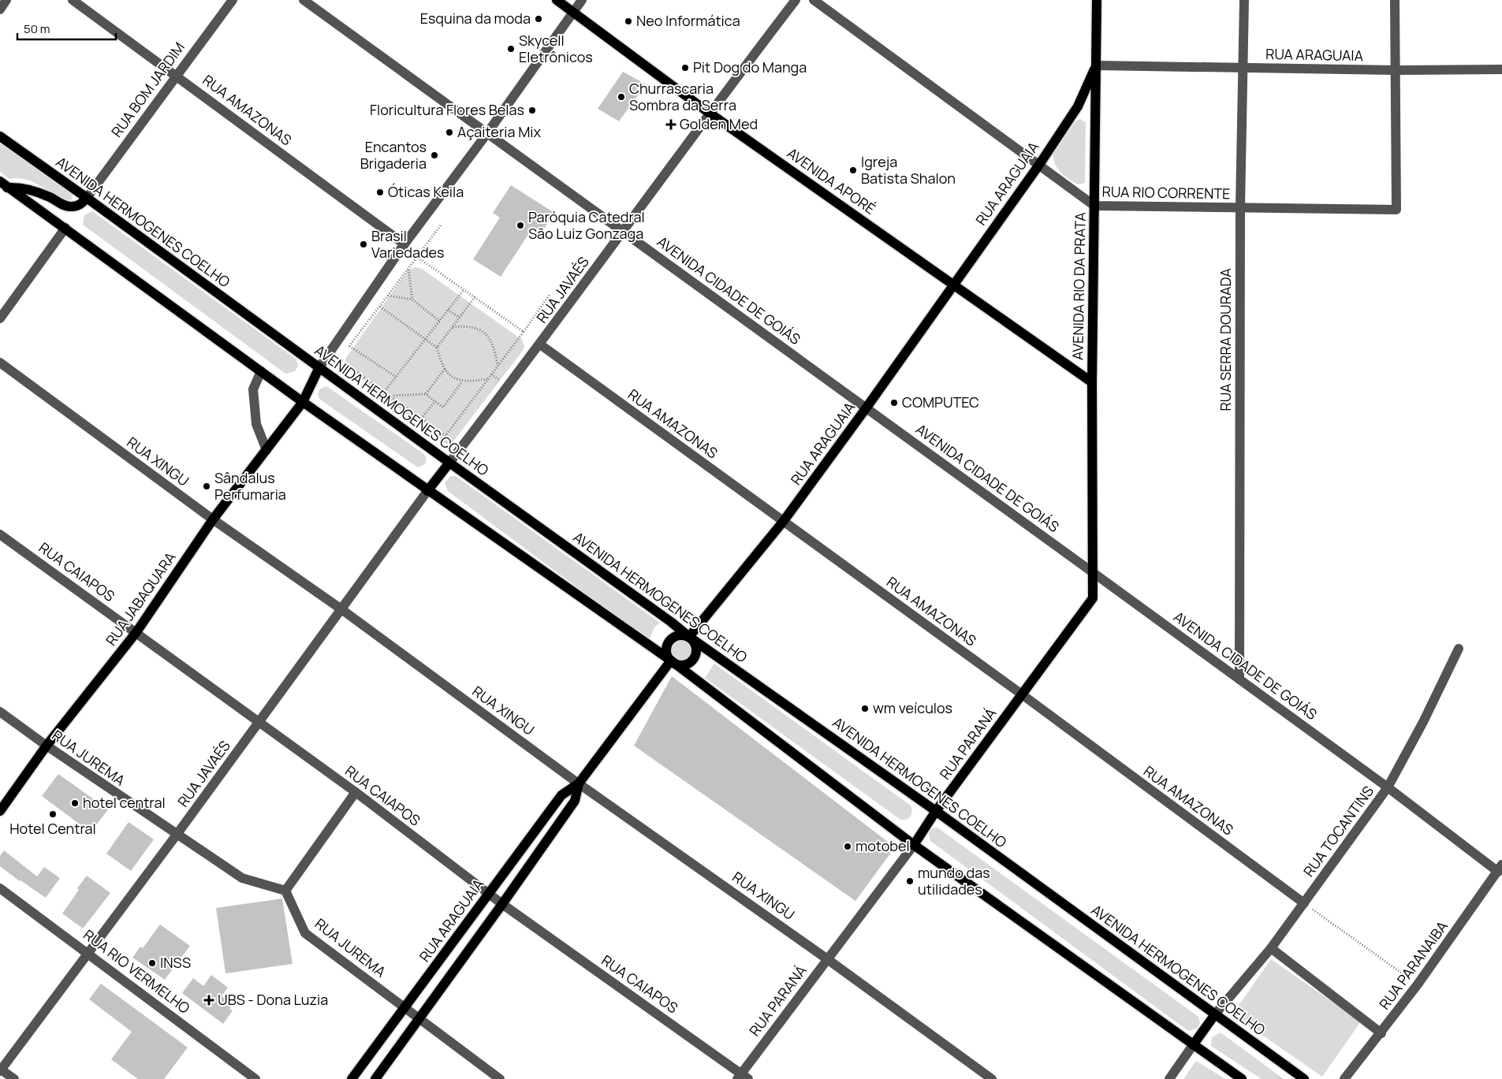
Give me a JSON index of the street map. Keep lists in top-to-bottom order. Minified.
{"streets":{"main road":["RUA ARAGUAIA","AVENIDA APORÉ","AVENIDA HERMOGENES COELHO","AVENIDA RIO DA PRATA","RUA JABAQUARA","RUA PARANÁ"],"street":["RUA BOM JARDIM","RUA AMAZONAS","RUA RIO CORRENTE","RUA JAVAÉS","AVENIDA CIDADE DE GOIÁS","RUA SERRA DOURADA","RUA XINGU","RUA CAIAPOS","RUA JUREMA","RUA TOCANTINS","RUA PARANAIBA","RUA RIO VERMELHO"]},"crossings":[["RUA ARAGUAIA","RUA AMAZONAS"],["RUA ARAGUAIA","AVENIDA APORÉ"],["RUA ARAGUAIA","RUA RIO CORRENTE"],["RUA ARAGUAIA","AVENIDA HERMOGENES COELHO"],["RUA ARAGUAIA","AVENIDA RIO DA PRATA"],["RUA ARAGUAIA","AVENIDA CIDADE DE GOIÁS"],["RUA ARAGUAIA","RUA SERRA DOURADA"],["RUA ARAGUAIA","RUA XINGU"],["RUA ARAGUAIA","RUA CAIAPOS"],["RUA ARAGUAIA","RUA JUREMA"],["RUA BOM JARDIM","RUA AMAZONAS"],["RUA BOM JARDIM","AVENIDA HERMOGENES COELHO"],["RUA AMAZONAS","RUA JAVAÉS"],["RUA AMAZONAS","RUA PARANÁ"],["RUA AMAZONAS","RUA TOCANTINS"],["AVENIDA APORÉ","AVENIDA RIO DA PRATA"],["AVENIDA APORÉ","RUA JAVAÉS"],["RUA RIO CORRENTE","AVENIDA RIO DA PRATA"],["RUA RIO CORRENTE","RUA SERRA DOURADA"],["AVENIDA HERMOGENES COELHO","RUA JAVAÉS"],["AVENIDA HERMOGENES COELHO","RUA JABAQUARA"],["AVENIDA HERMOGENES COELHO","RUA PARANÁ"],["AVENIDA HERMOGENES COELHO","RUA TOCANTINS"],["AVENIDA RIO DA PRATA","AVENIDA CIDADE DE GOIÁS"],["AVENIDA RIO DA PRATA","RUA PARANÁ"],["RUA JAVAÉS","AVENIDA CIDADE DE GOIÁS"],["RUA JAVAÉS","RUA XINGU"],["RUA JAVAÉS","RUA CAIAPOS"],["RUA JAVAÉS","RUA JUREMA"],["RUA JAVAÉS","RUA RIO VERMELHO"],["AVENIDA CIDADE DE GOIÁS","RUA SERRA DOURADA"],["AVENIDA CIDADE DE GOIÁS","RUA PARANÁ"],["AVENIDA CIDADE DE GOIÁS","RUA TOCANTINS"],["AVENIDA CIDADE DE GOIÁS","RUA PARANAIBA"],["RUA XINGU","RUA JABAQUARA"],["RUA XINGU","RUA PARANÁ"],["RUA CAIAPOS","RUA JABAQUARA"],["RUA CAIAPOS","RUA PARANÁ"],["RUA JABAQUARA","RUA JUREMA"]],"places":{"other":["Esquina da moda","Neo Informática","Skycell Eletrônicos","Pit Dog do Manga","Churrascaria Sombra da Serra","Floricultura Flores Belas","Açaiteria Mix","Encantos Brigaderia","Igreja Batista Shalon","Óticas Keila","Paróquia Catedral São Luiz Gonzaga","Brasil Variedades","COMPUTEC","Sândalus Perfumaria","wm veículos","hotel central","Hotel Central","motobel","mundo das utilidades","INSS"],"health":["Golden Med","UBS - Dona Luzia"]},"scale_bar":"50 m"}
